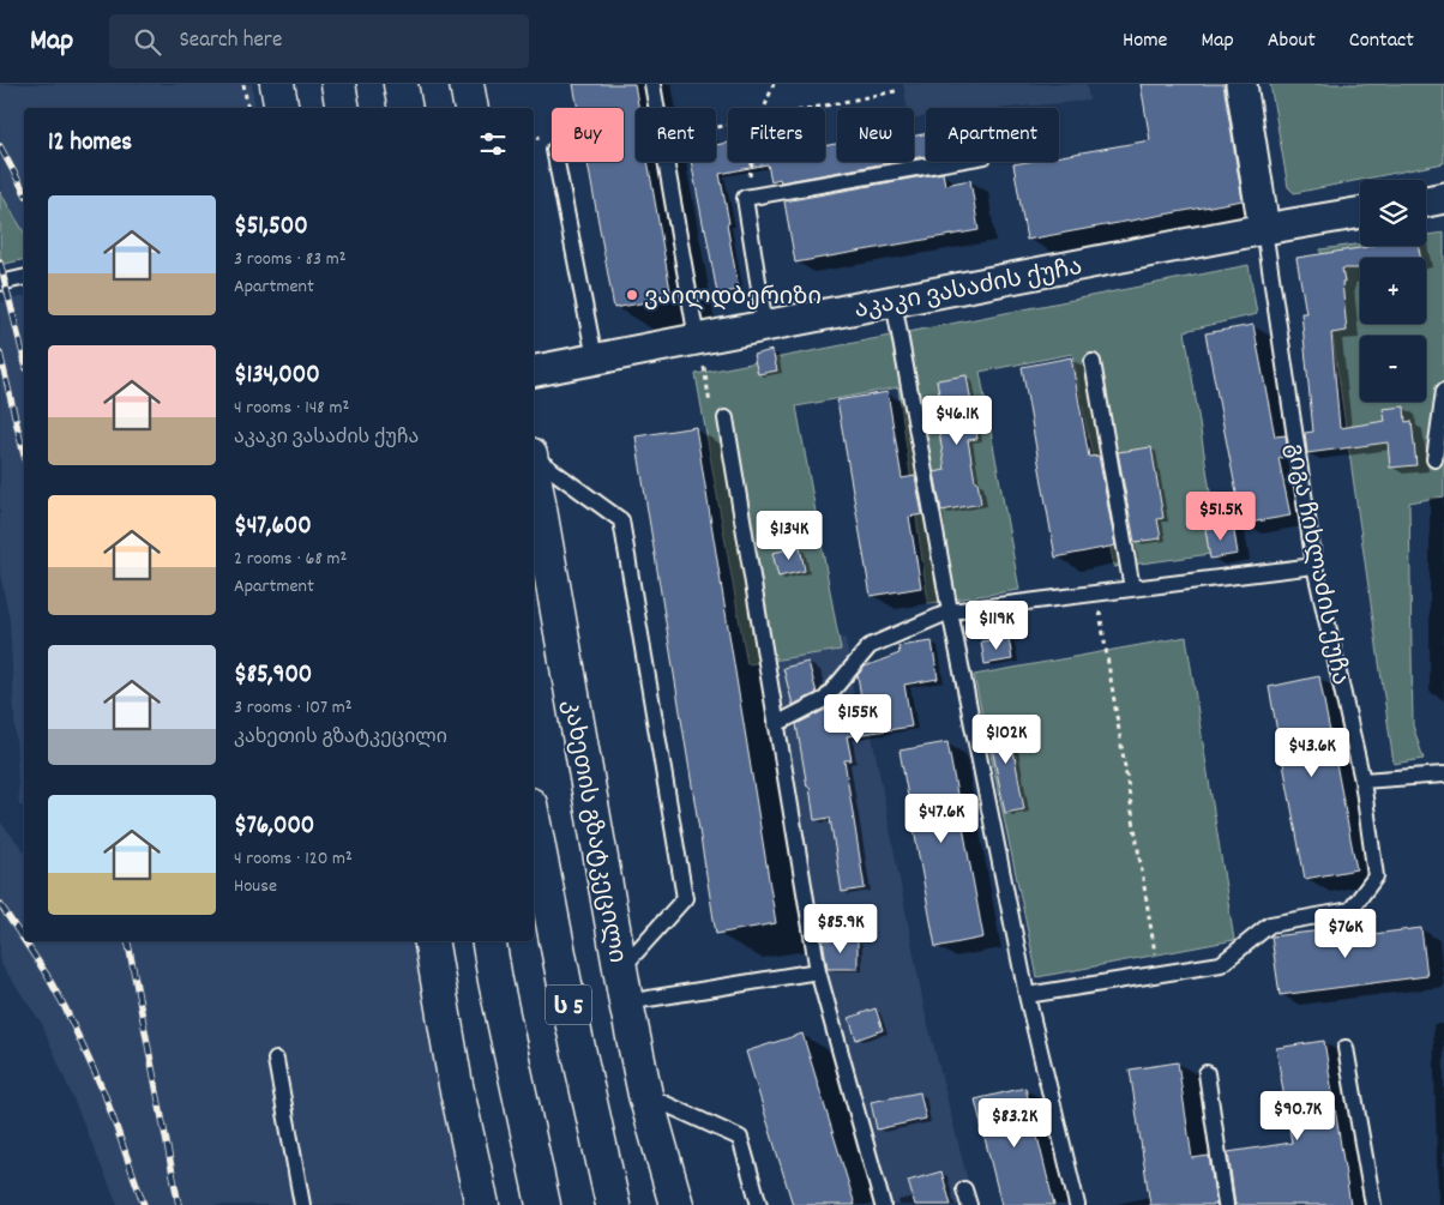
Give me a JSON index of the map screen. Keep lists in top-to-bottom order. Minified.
{"streets":{"main road":["კახეთის გზატკეცილი","ს 5"],"street":["აკაკი ვასაძის ქუჩა","გიგა ჩიხლაძის ქუჩა"]},"crossings":[["აკაკი ვასაძის ქუჩა","გიგა ჩიხლაძის ქუჩა"]],"places":["ვაილდბერიზი"],"page":{"header":"Map","search":"Search here","nav":["Home","Map","About","Contact"],"chip":["Buy","Rent","Filters","New","Apartment"],"heading":"12 homes","map_buttons":["+","−"],"list":[{"name":"$51,500","note":"3 rooms · 83 m² · Apartment"},{"name":"$134,000","note":"4 rooms · 148 m² · აკაკი ვასაძის ქუჩა"},{"name":"$47,600","note":"2 rooms · 68 m² · Apartment"},{"name":"$85,900","note":"3 rooms · 107 m² · კახეთის გზატკეცილი"},{"name":"$76,000","note":"4 rooms · 120 m² · House"}],"price":["$46.1K","$51.5K","$134K","$119K","$155K","$102K","$43.6K","$47.6K","$85.9K","$76K","$90.7K","$83.2K"]}}
